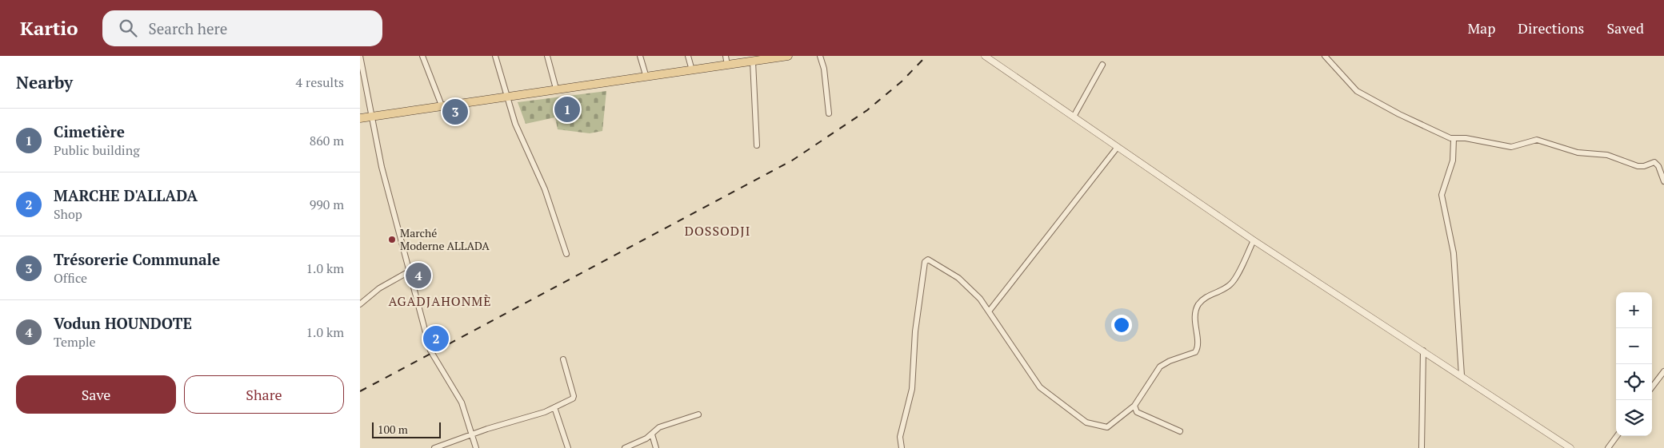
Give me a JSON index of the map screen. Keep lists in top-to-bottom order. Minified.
{"districts":["DOSSODJI","AGADJAHONMÈ"],"places":["Marché Moderne ALLADA"],"scale_bar":"100 m","page":{"header":"Kartio","search":"Search here","nav":["Map","Directions","Saved"],"heading":["Nearby","4 results"],"pins":["1","3","4","2"],"list":[{"mark":"1","name":"Cimetière","note":"Public building","value":"860 m"},{"mark":"2","name":"MARCHE D'ALLADA","note":"Shop","value":"990 m"},{"mark":"3","name":"Trésorerie Communale","note":"Office","value":"1.0 km"},{"mark":"4","name":"Vodun HOUNDOTE","note":"Temple","value":"1.0 km"}],"map_buttons":["+","−"],"buttons":["Save","Share"],"scale":"100 m"}}
